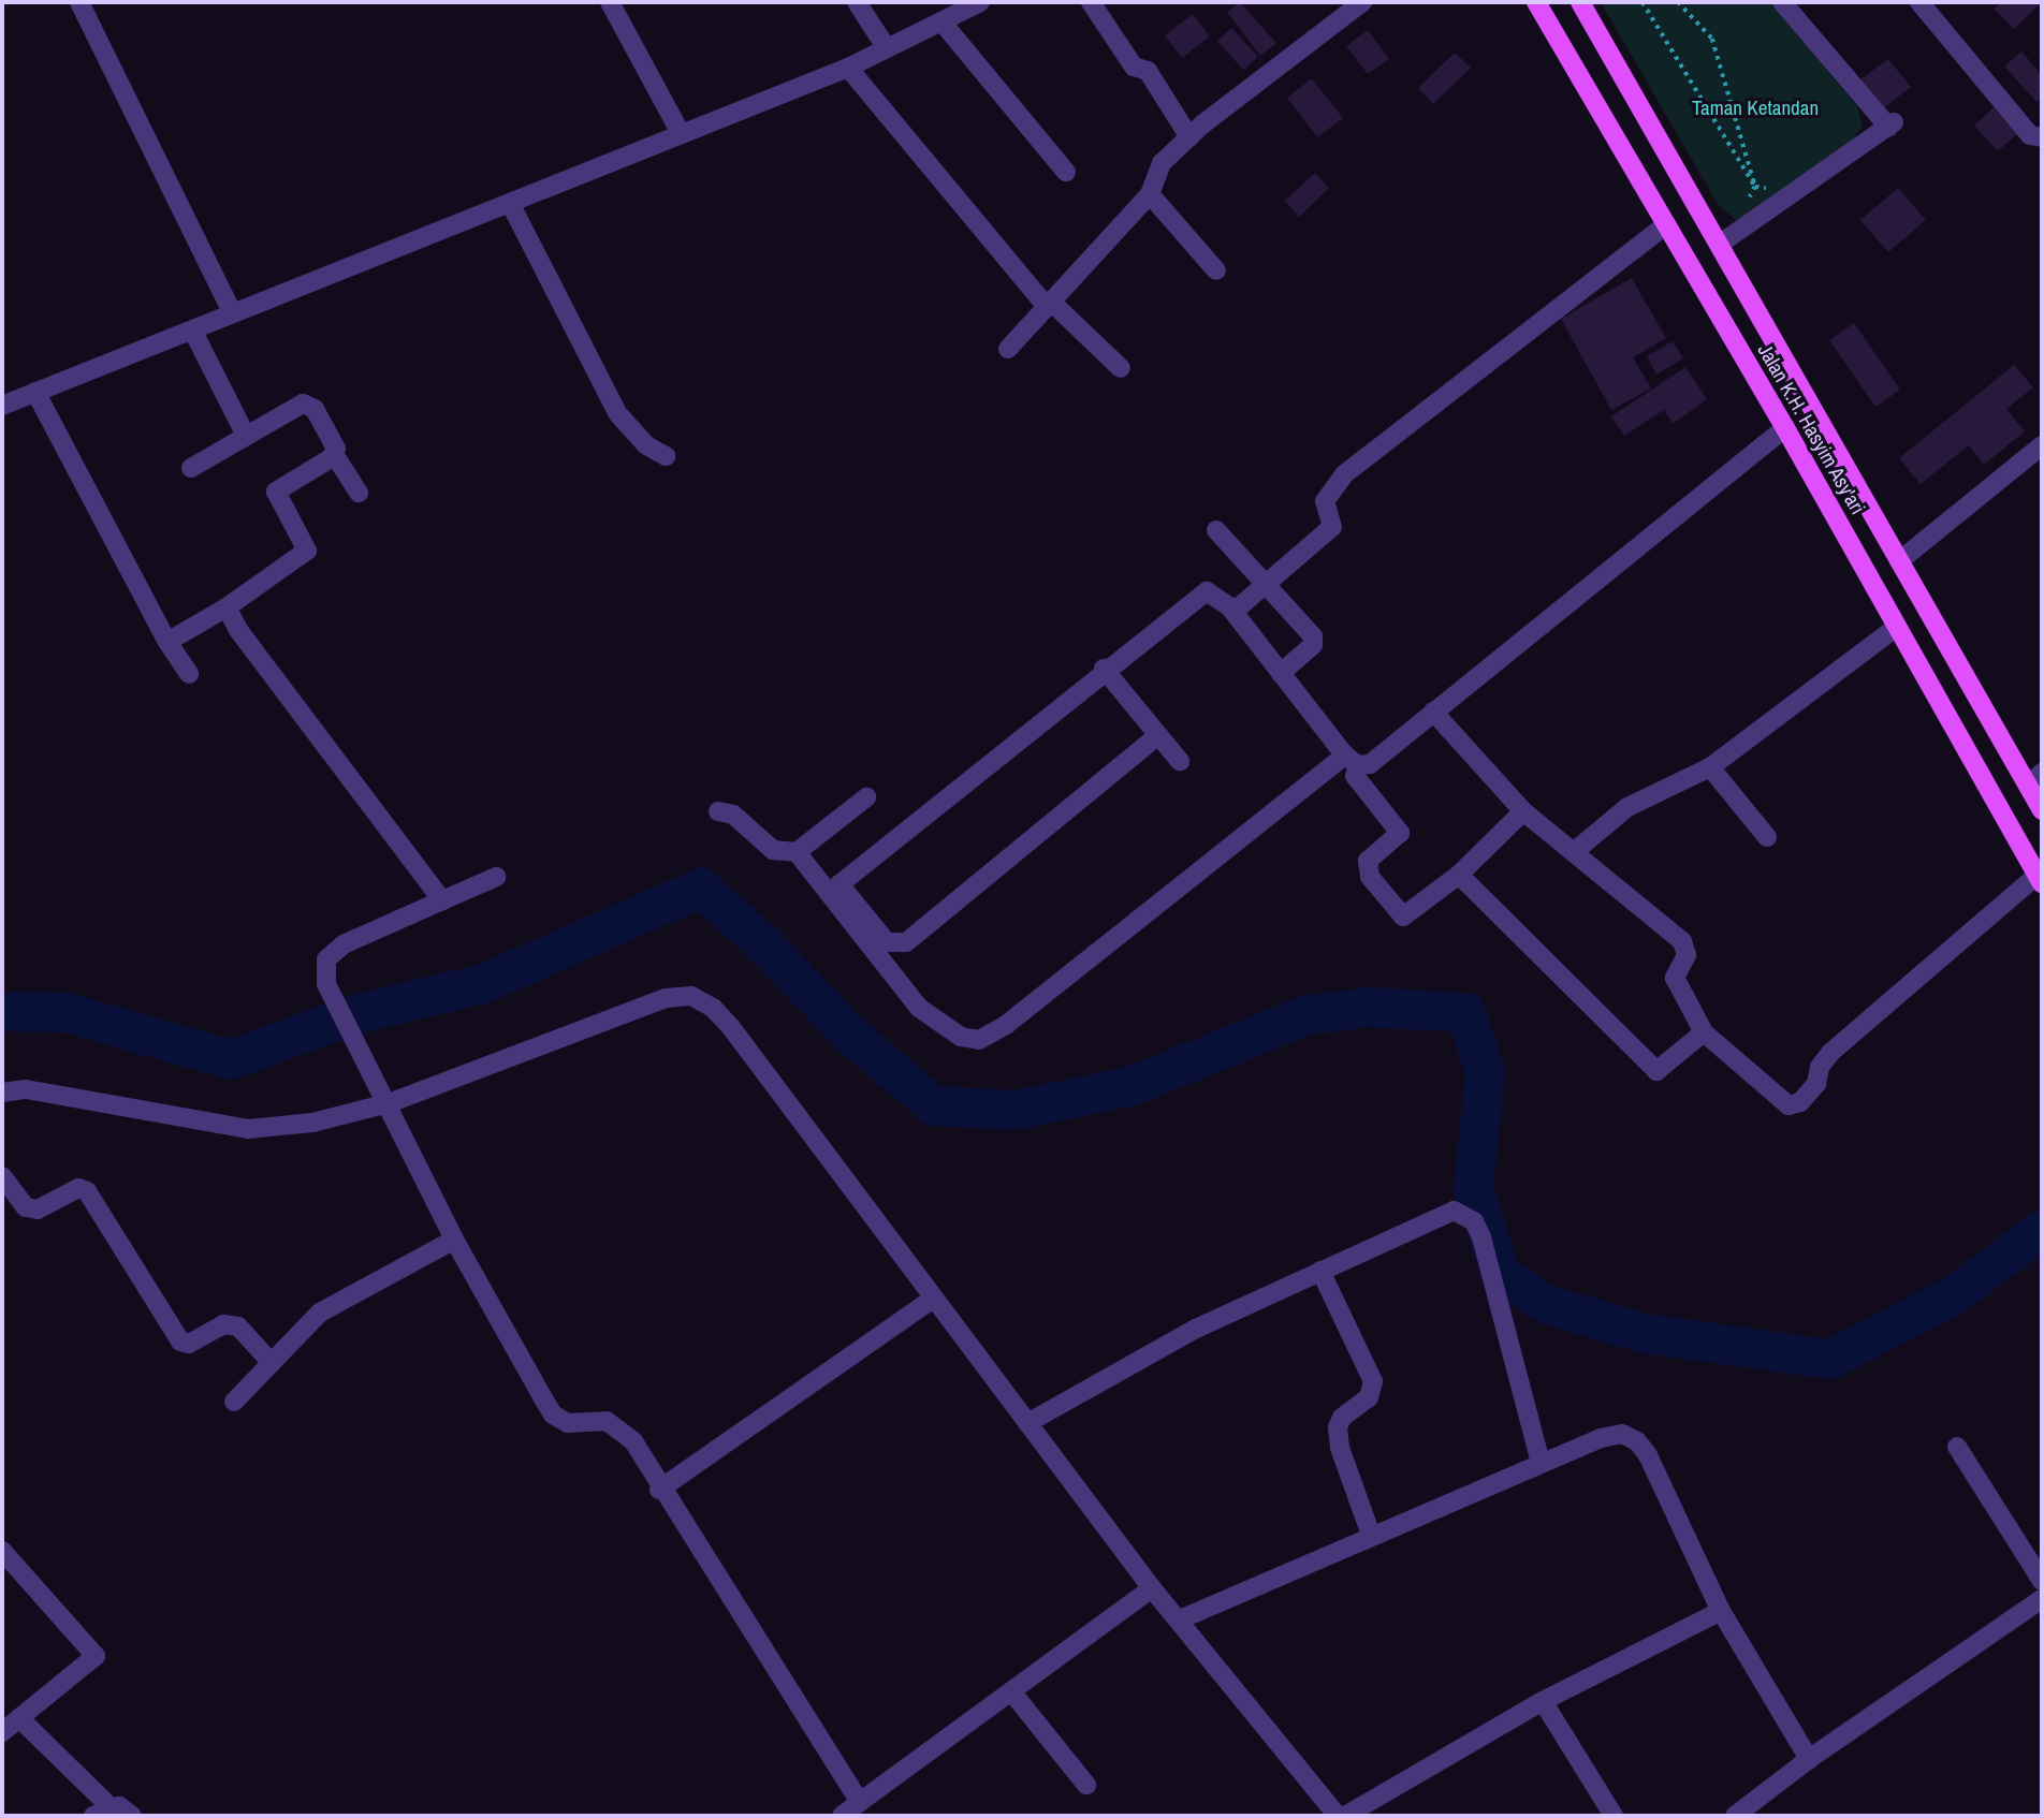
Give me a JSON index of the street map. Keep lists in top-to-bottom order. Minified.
{"streets":{"main road":["Jalan K.H. Hasyim Asy'ari"]},"parks":["Taman Ketandan"]}
